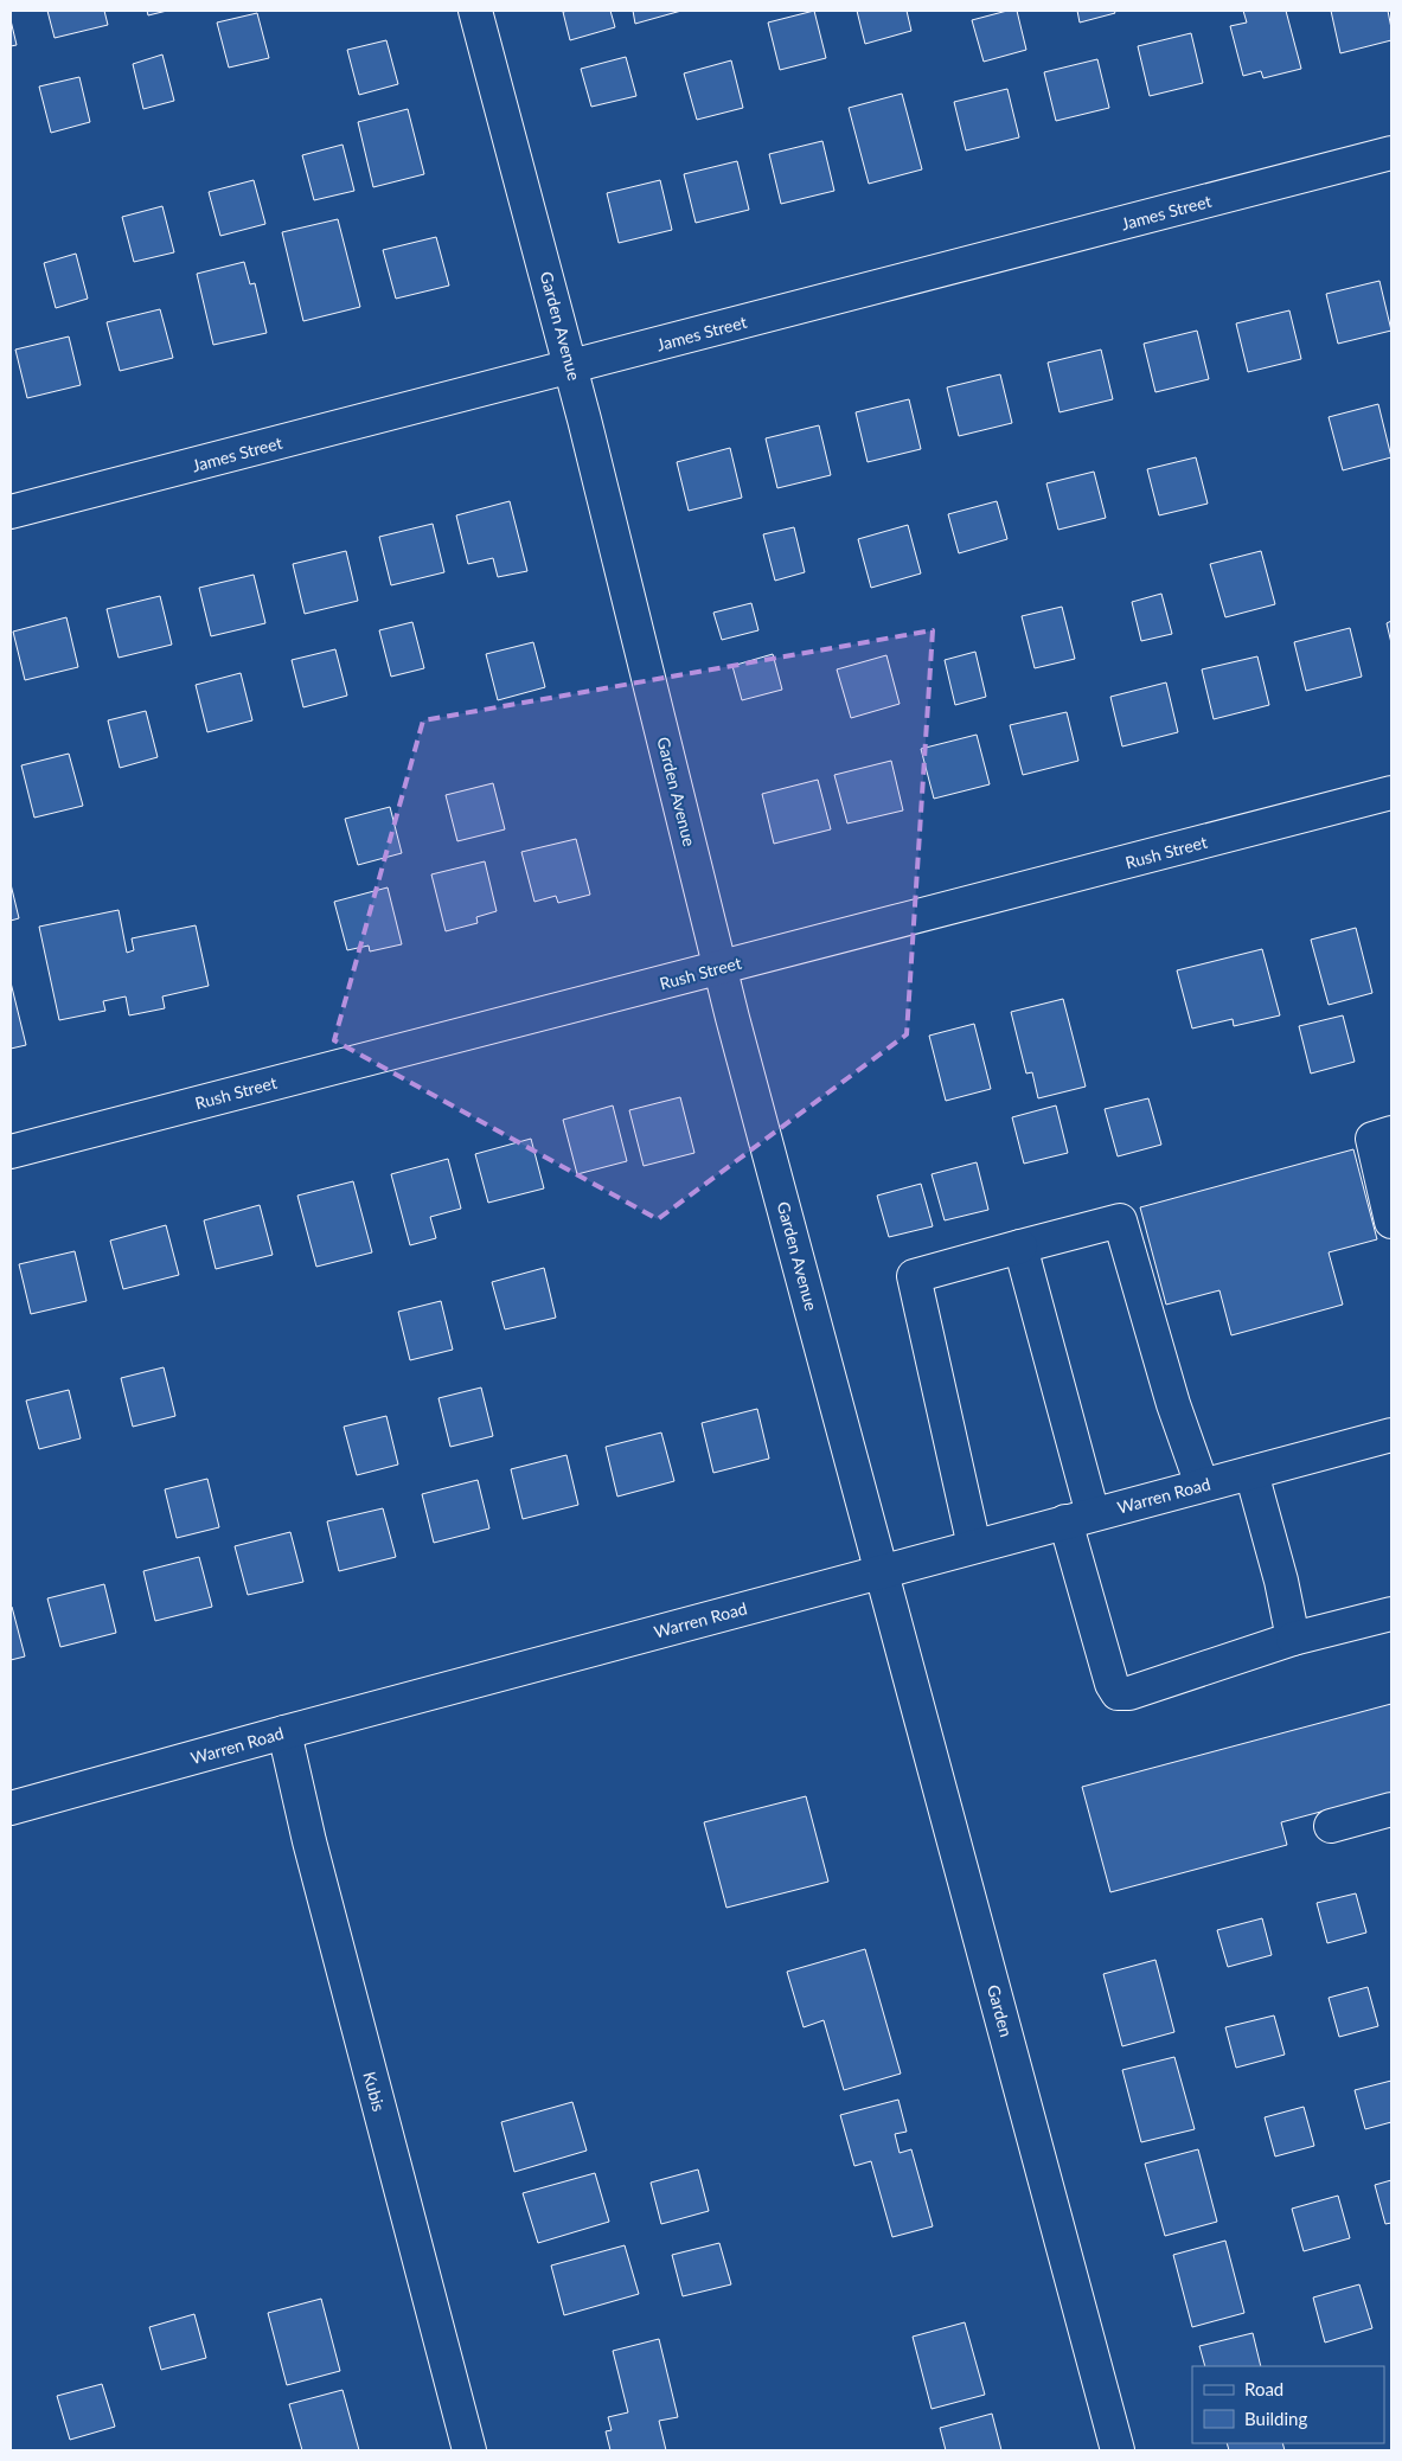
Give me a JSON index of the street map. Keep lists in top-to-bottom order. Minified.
{"streets":{"street":["James Street","Garden Avenue","Rush Street","Warren Road","Garden","Kubis"]},"crossings":[["James Street","Garden Avenue"],["Garden Avenue","Rush Street"],["Garden Avenue","Warren Road"],["Garden Avenue","Garden"],["Warren Road","Garden"],["Warren Road","Kubis"]],"legend":["Road","Building"]}
